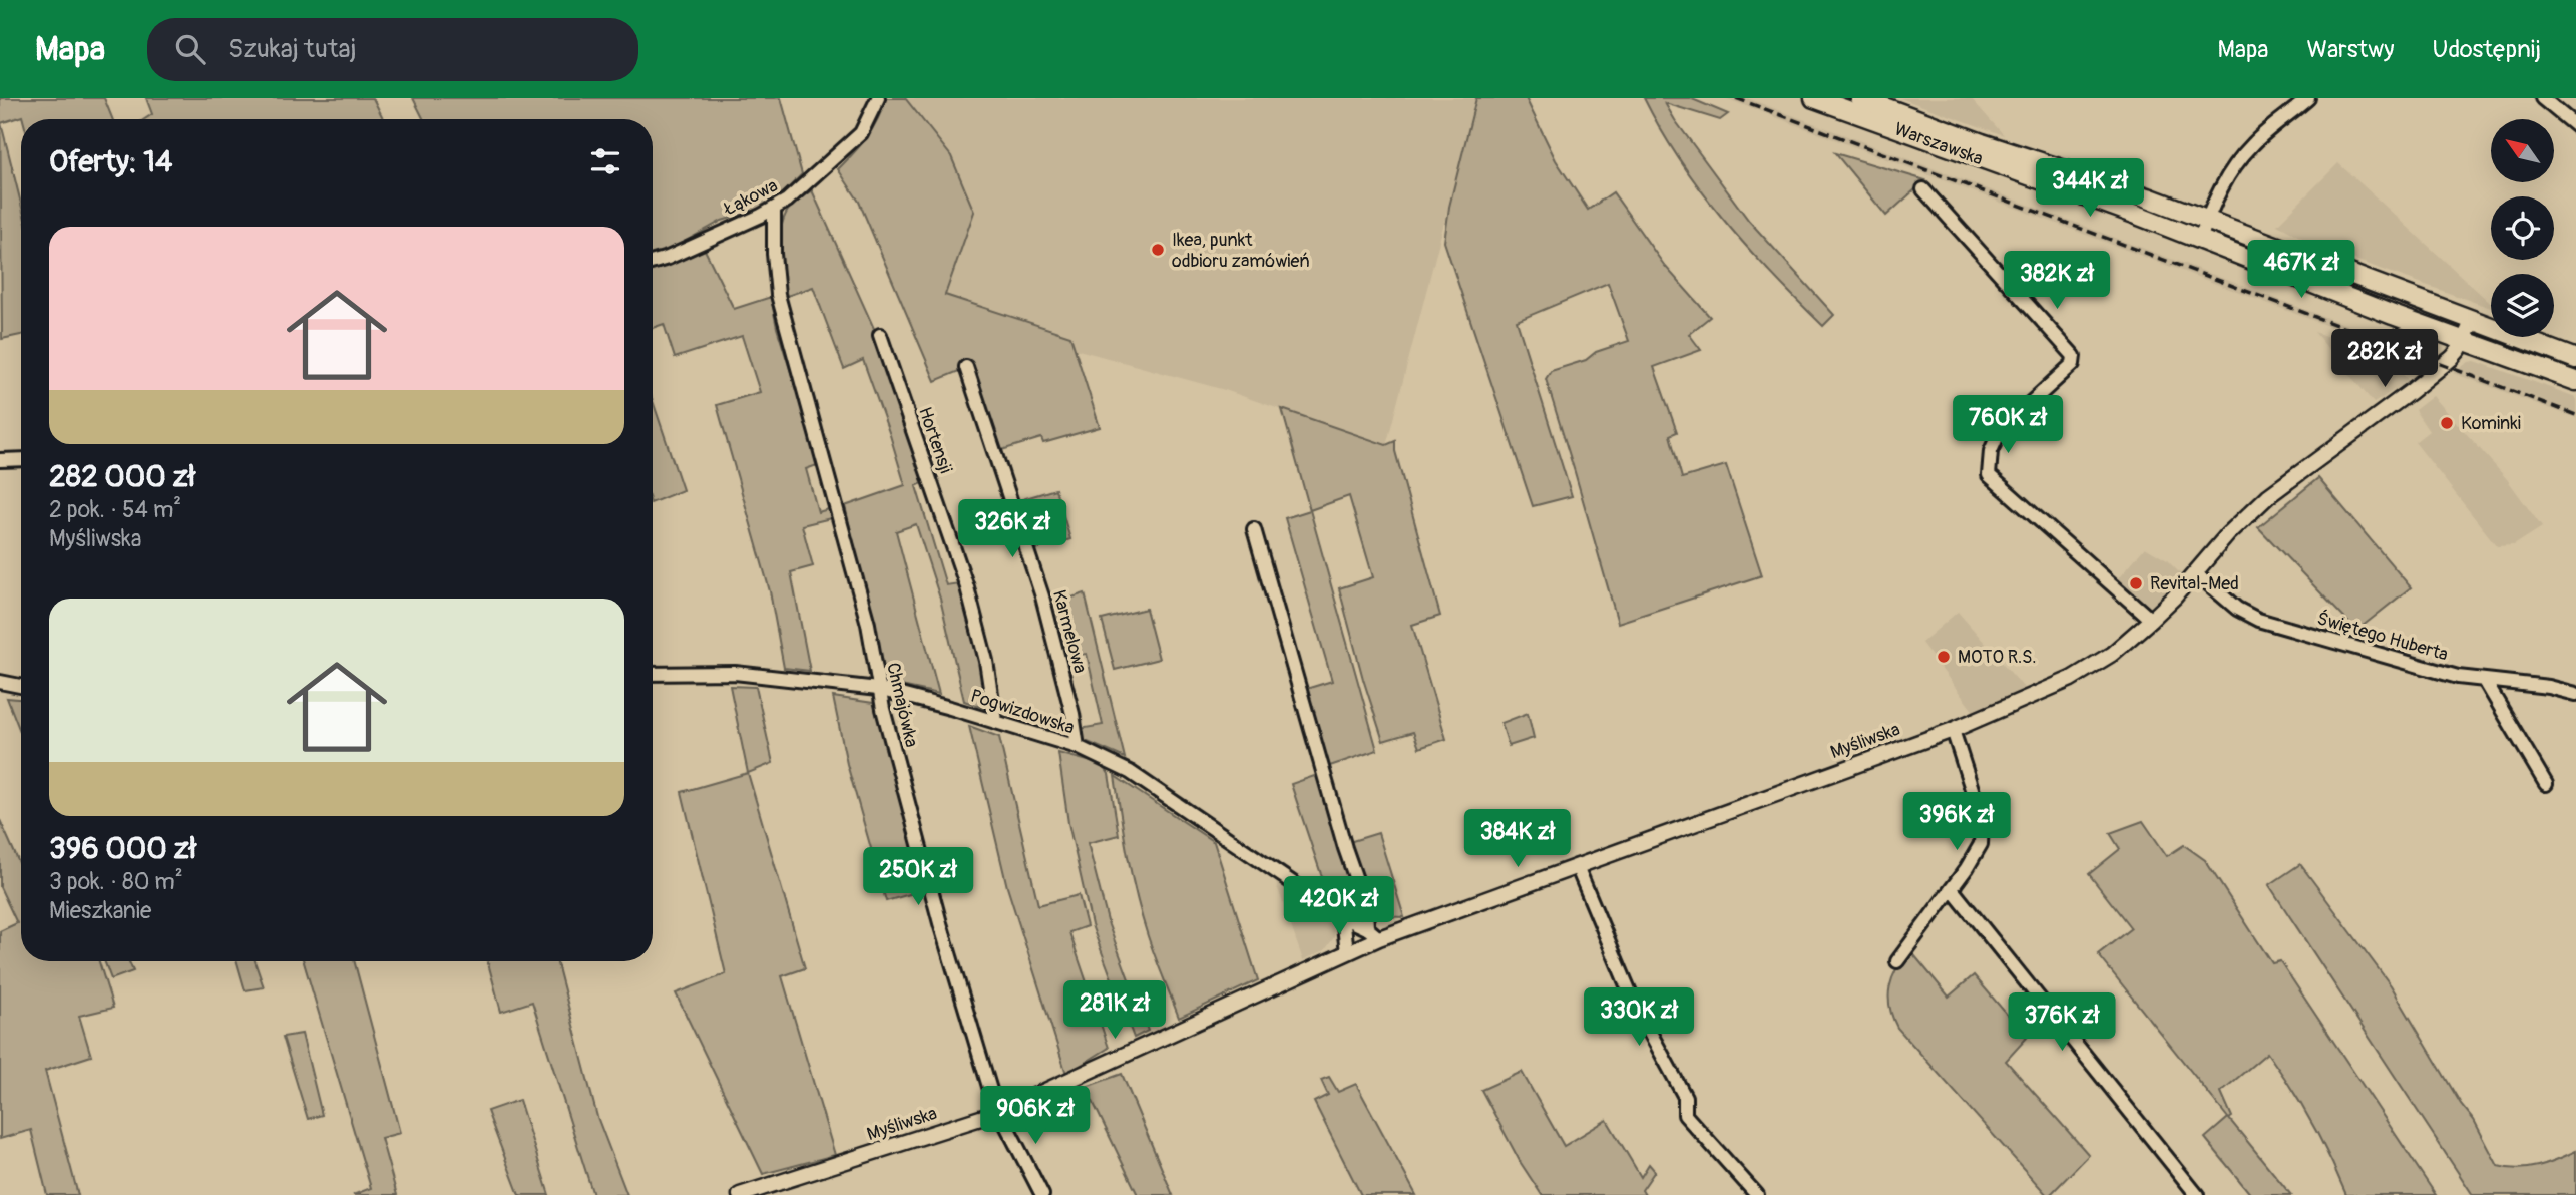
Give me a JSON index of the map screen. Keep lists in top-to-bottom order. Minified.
{"streets":{"main road":["Warszawska"],"street":["Łąkowa","Hortensji","Karmelowa","Świętego Huberta","Chmajówka","Pogwizdowska","Myśliwska"]},"crossings":[["Warszawska","Myśliwska"],["Łąkowa","Chmajówka"],["Hortensji","Pogwizdowska"],["Karmelowa","Pogwizdowska"],["Świętego Huberta","Myśliwska"],["Chmajówka","Pogwizdowska"],["Chmajówka","Myśliwska"],["Pogwizdowska","Myśliwska"]],"places":["Ikea, punkt odbioru zamówień","Kominki","Revital-Med","MOTO R.S."],"north":"top left","page":{"header":"Mapa","search":"Szukaj tutaj","nav":["Mapa","Warstwy","Udostępnij"],"heading":"Oferty: 14","price":["344K zł","467K zł","382K zł","282K zł","760K zł","326K zł","396K zł","384K zł","250K zł","420K zł","281K zł","330K zł","376K zł","906K zł"],"list":[{"name":"282 000 zł","note":"2 pok. · 54 m² · Myśliwska"},{"name":"396 000 zł","note":"3 pok. · 80 m² · Mieszkanie"}]}}
